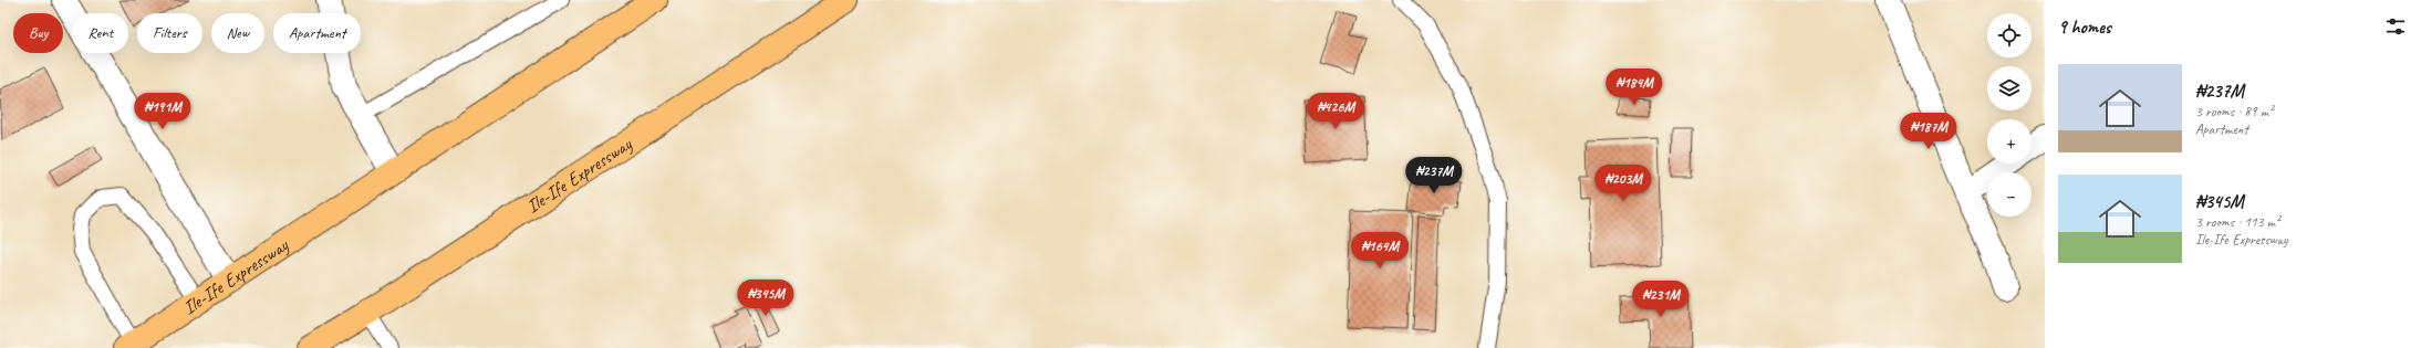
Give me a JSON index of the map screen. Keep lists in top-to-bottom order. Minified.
{"streets":{"highway":["Ile-Ife Expressway"]},"page":{"heading":"9 homes","map_buttons":["+","−"],"chip":["Buy","Rent","Filters","New","Apartment"],"list":[{"name":"₦237M","note":"3 rooms · 89 m² · Apartment"},{"name":"₦345M","note":"3 rooms · 113 m² · Ile-Ife Expressway"}],"price":["₦184M","₦191M","₦426M","₦187M","₦237M","₦203M","₦164M","₦345M","₦231M"]}}
